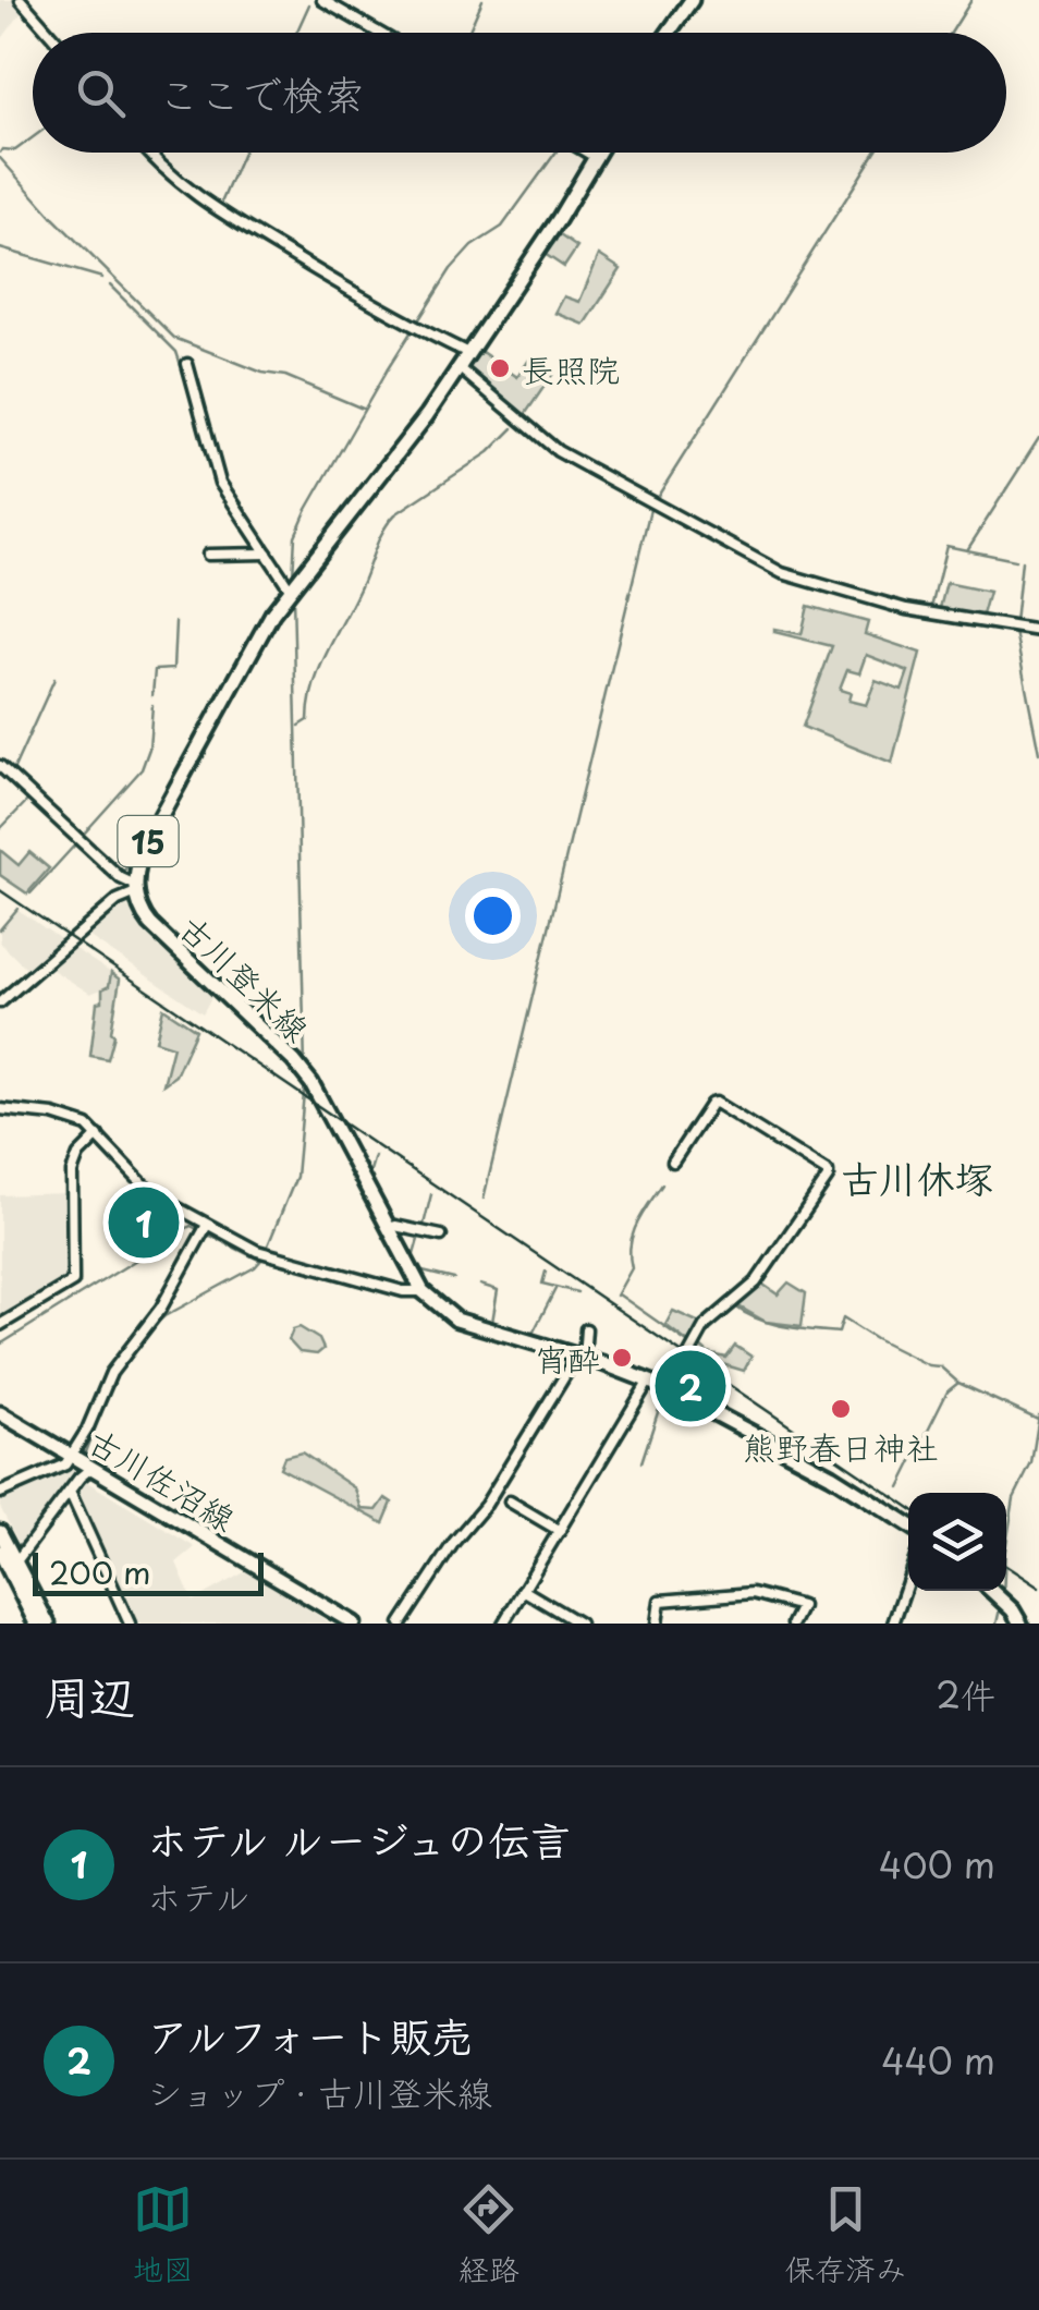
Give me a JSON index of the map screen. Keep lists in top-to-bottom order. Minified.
{"streets":{"main road":["15","古川登米線","古川佐沼線"]},"crossings":[["15","古川登米線"]],"districts":["古川休塚"],"places":["長照院","宵酔","熊野春日神社"],"scale_bar":"200 m","page":{"search":"ここで検索","pins":["1","2"],"scale":"200 m","heading":["周辺","2件"],"list":[{"mark":"1","name":"ホテル ルージュの伝言","note":"ホテル","value":"400 m"},{"mark":"2","name":"アルフォート販売","note":"ショップ · 古川登米線","value":"440 m"}],"nav":["地図","経路","保存済み"]}}
